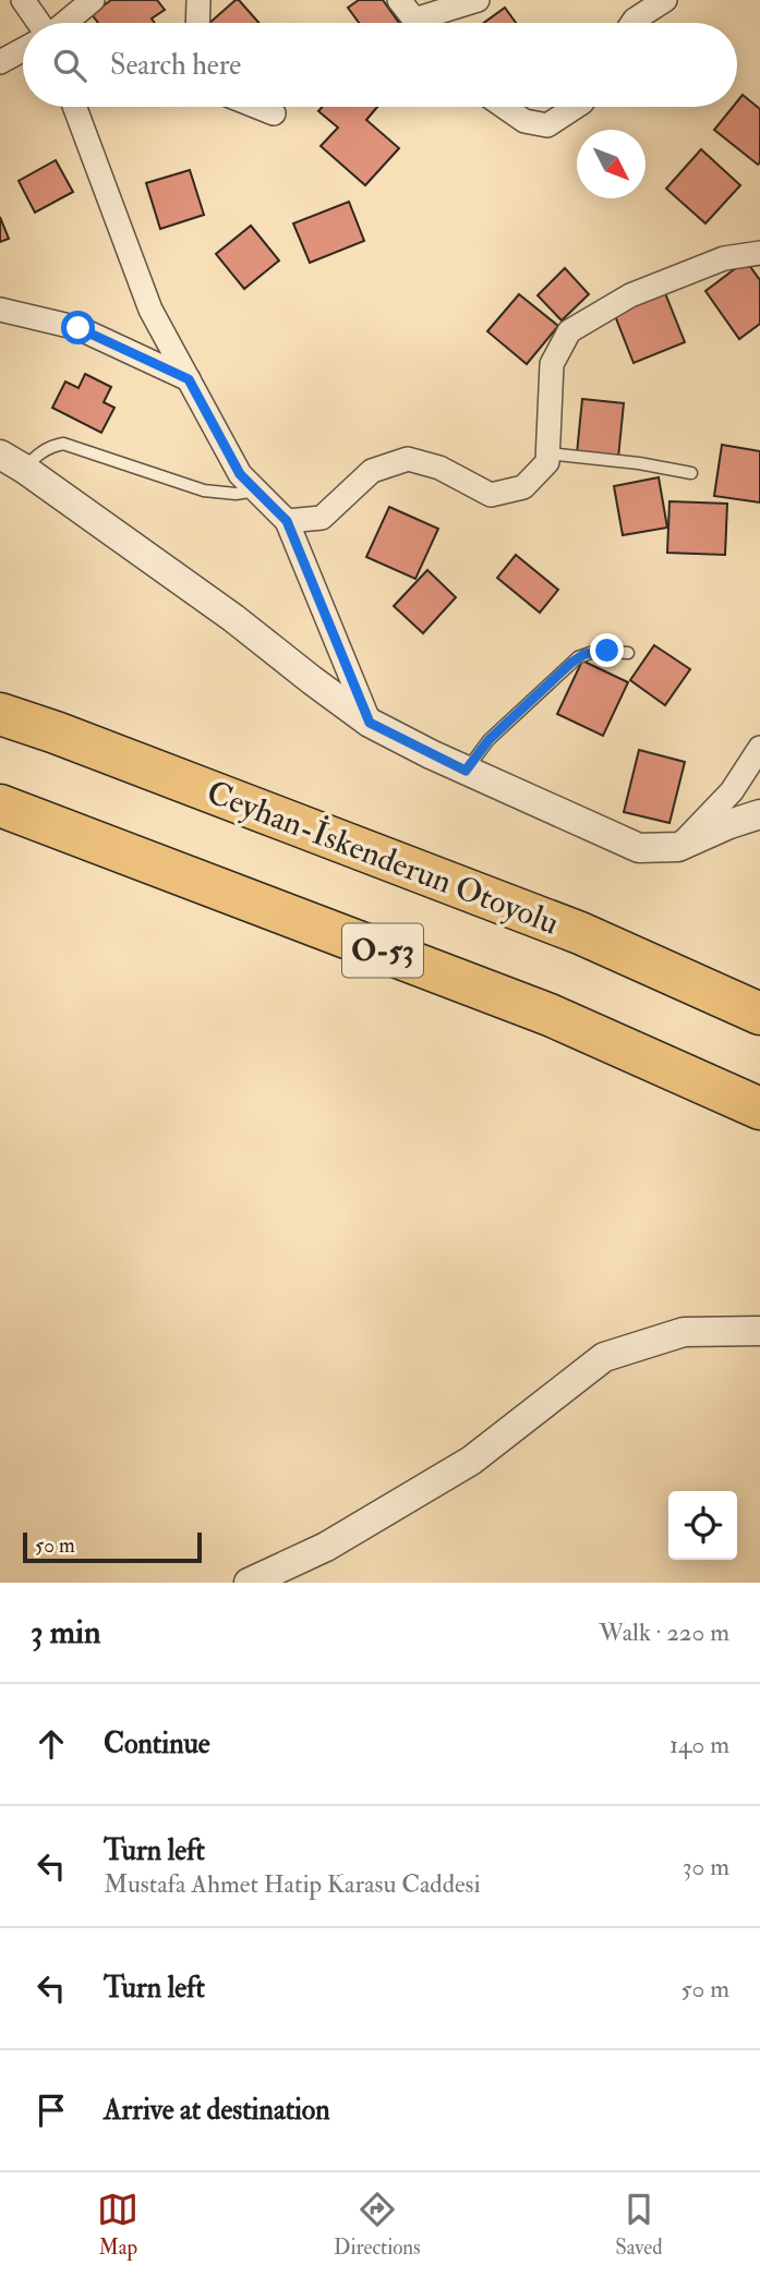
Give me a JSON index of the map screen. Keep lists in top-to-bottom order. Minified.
{"streets":{"highway":["Ceyhan-İskenderun Otoyolu","O-53"]},"scale_bar":"50 m","north":"bottom right","page":{"search":"Search here","scale":"50 m","heading":["3 min","Walk · 220 m"],"list":[["Continue","140 m"],["Turn left","Mustafa Ahmet Hatip Karasu Caddesi","30 m"],["Turn left","50 m"],"Arrive at destination"],"nav":["Map","Directions","Saved"]}}
